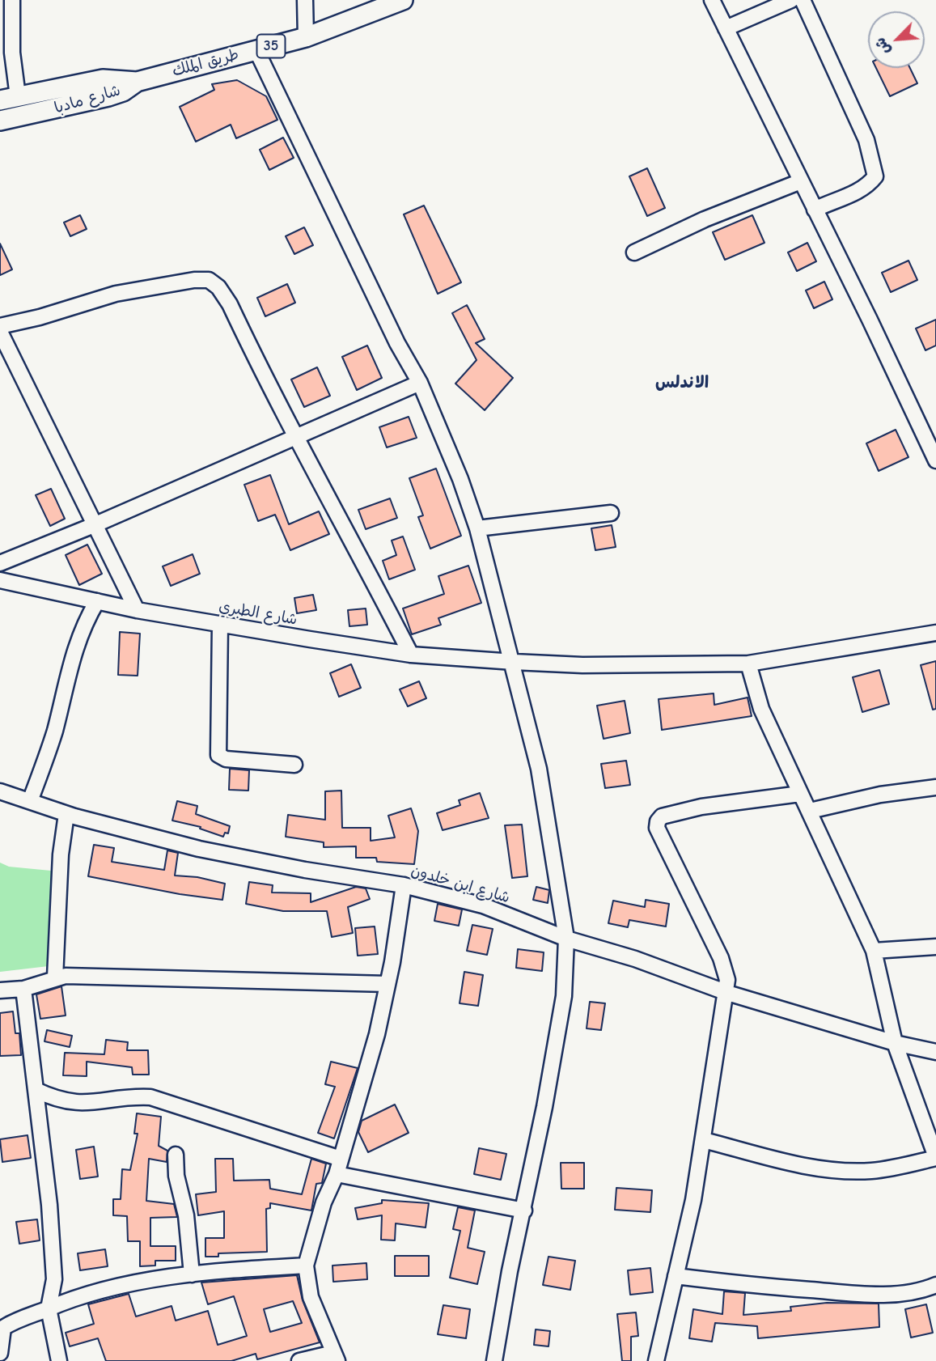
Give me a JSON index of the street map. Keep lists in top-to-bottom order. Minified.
{"streets":{"main road":["35","طريق الملك","شارع مادبا"],"street":["شارع الطبري","شارع ابن خلدون"]},"crossings":[["طريق الملك","شارع مادبا"]],"districts":["الاندلس"],"north":"bottom left"}
